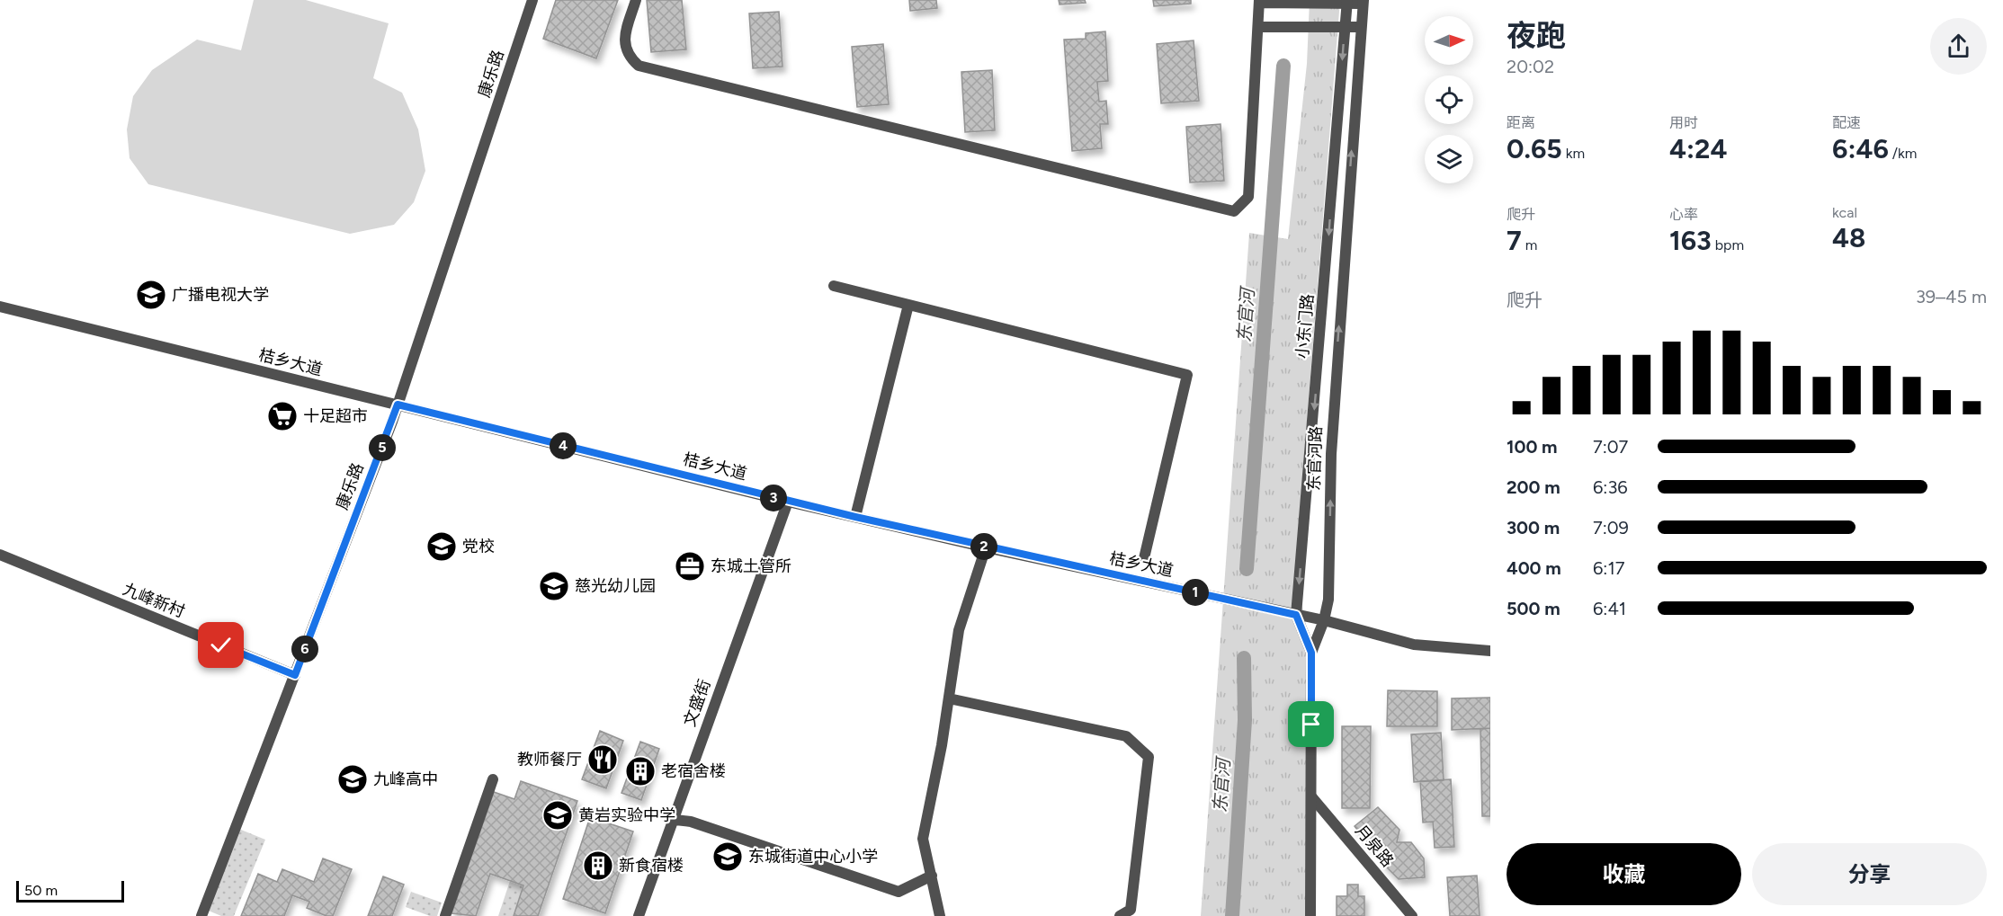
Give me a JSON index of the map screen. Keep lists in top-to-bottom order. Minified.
{"streets":{"street":["康乐路","小东门路","桔乡大道","东官河路","九峰新村","文盛街","月泉路"]},"crossings":[["康乐路","桔乡大道"],["康乐路","九峰新村"],["小东门路","桔乡大道"],["小东门路","东官河路"],["桔乡大道","东官河路"],["桔乡大道","文盛街"],["东官河路","月泉路"]],"one_way":["小东门路","东官河路"],"water":["东官河"],"places":{"school or university":["广播电视大学","党校","慈光幼儿园","九峰高中","黄岩实验中学","东城街道中心小学"],"supermarket":["十足超市"],"office":["东城土管所"],"restaurant":["教师餐厅"],"building":["老宿舍楼","新食宿楼"]},"scale_bar":"50 m","north":"right","page":{"heading":["夜跑","20:02"],"stats":[["距离","0.65 km"],["用时","4:24"],["配速","6:46 /km"],["爬升","7 m"],["心率","163 bpm"],["kcal","48"]],"chart":["爬升","39–45 m"],"list":[{"name":"100 m","note":"7:07"},{"name":"200 m","note":"6:36"},{"name":"300 m","note":"7:09"},{"name":"400 m","note":"6:17"},{"name":"500 m","note":"6:41"}],"pins":["4","5","3","2","1","6"],"buttons":["收藏","分享"],"scale":"50 m"}}
